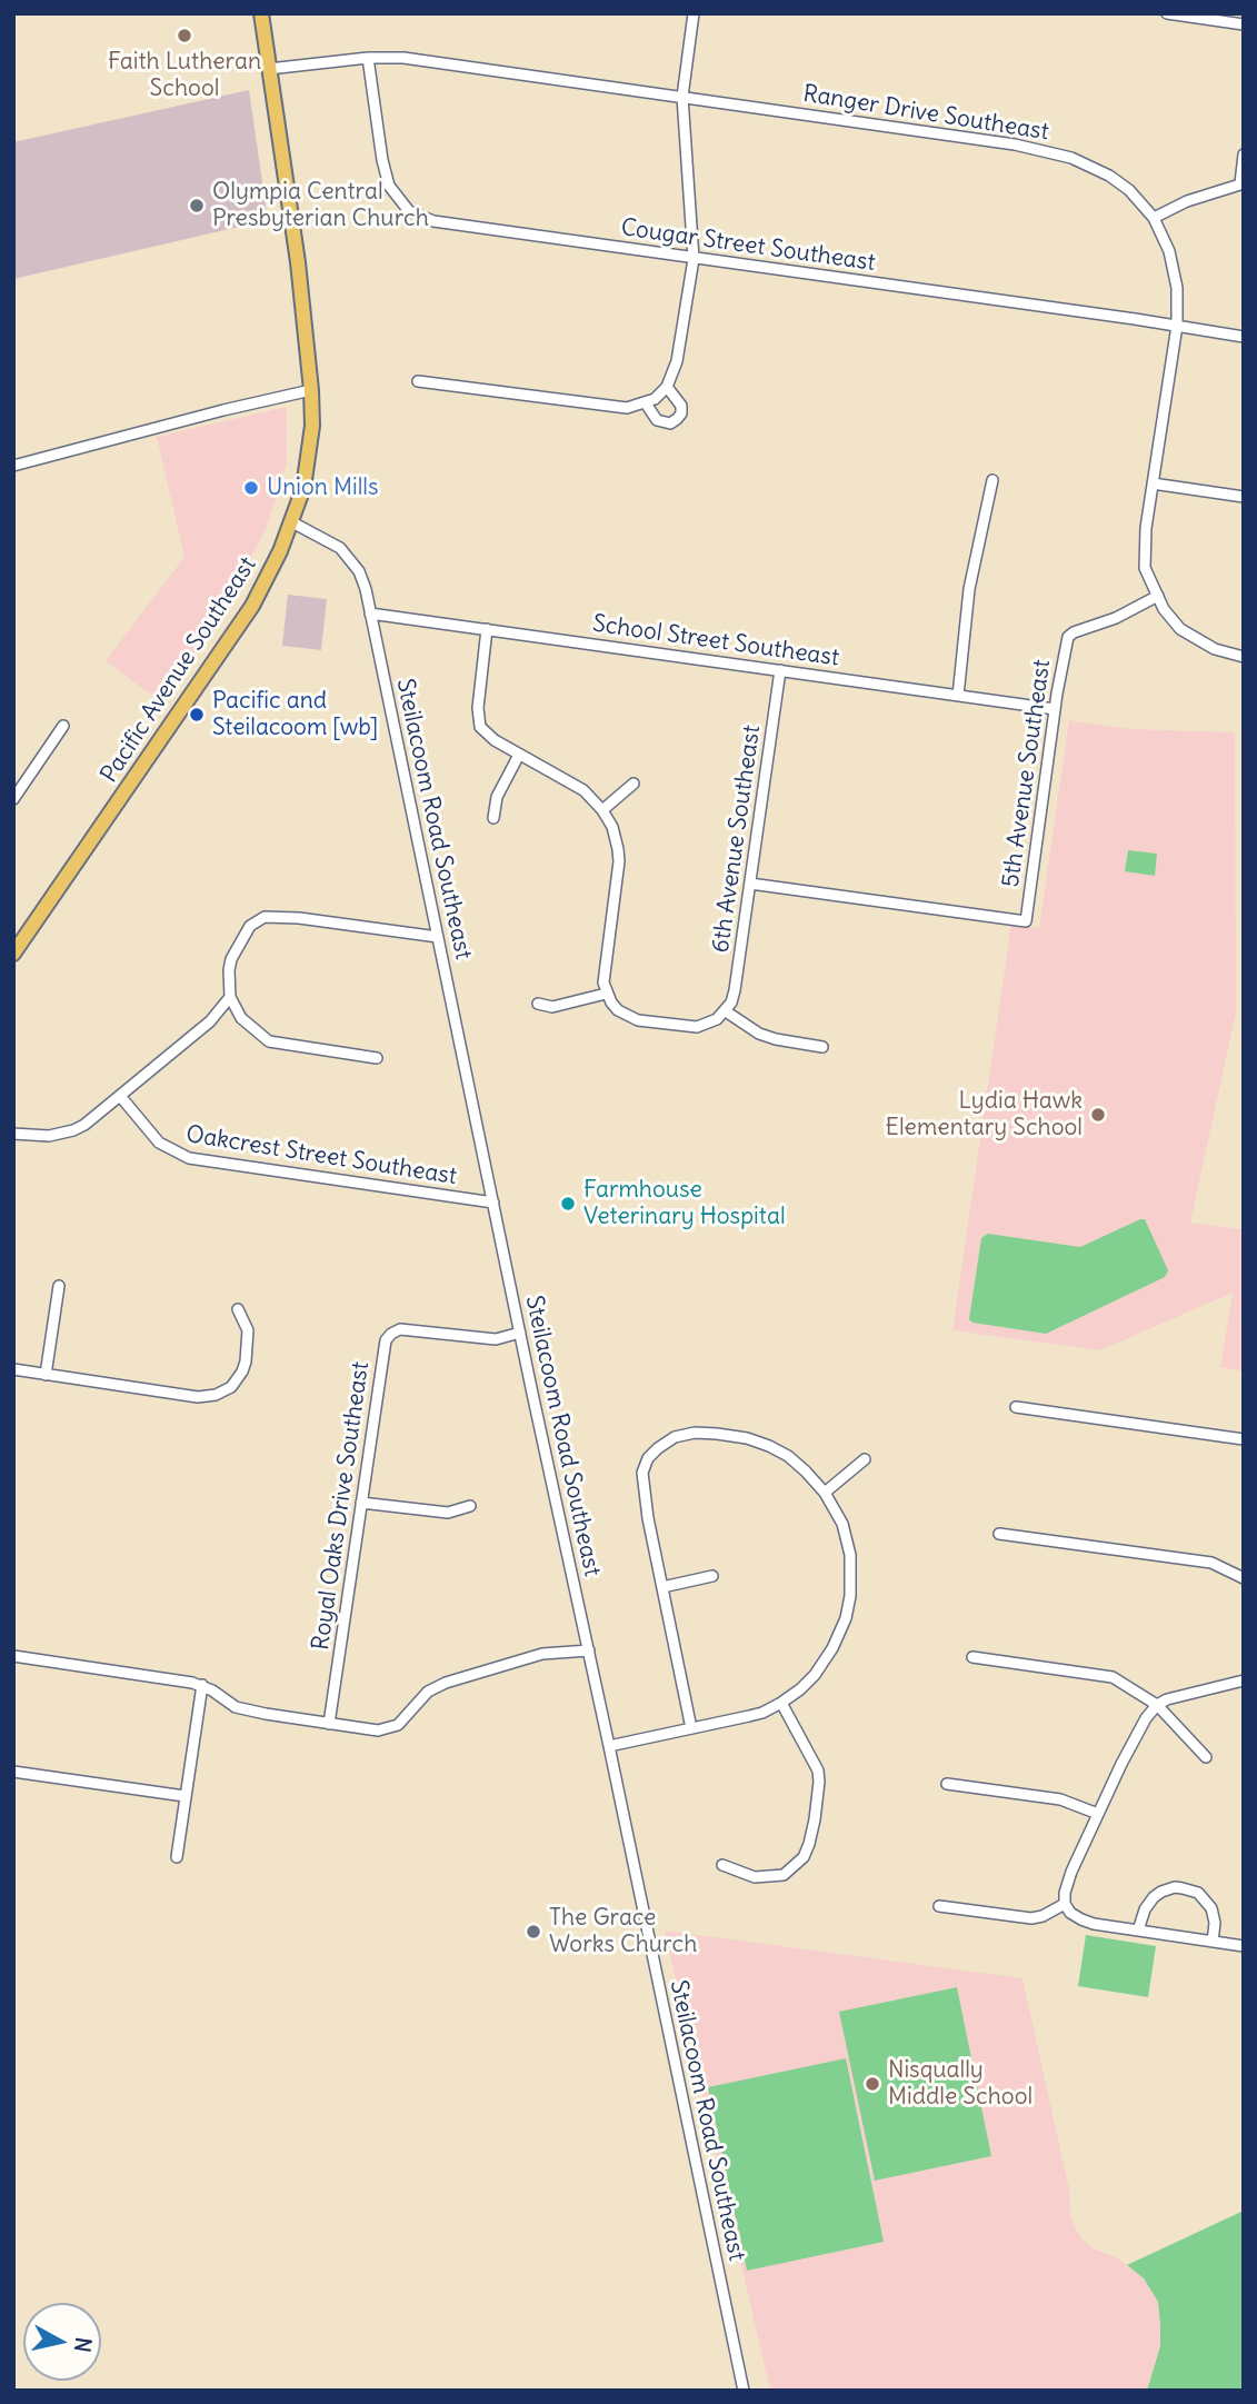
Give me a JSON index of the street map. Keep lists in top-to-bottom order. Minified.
{"streets":{"main road":["Pacific Avenue Southeast"],"street":["Ranger Drive Southeast","Cougar Street Southeast","School Street Southeast","5th Avenue Southeast","Steilacoom Road Southeast","6th Avenue Southeast","Oakcrest Street Southeast","Royal Oaks Drive Southeast"]},"crossings":[["Ranger Drive Southeast","Cougar Street Southeast"],["Ranger Drive Southeast","Pacific Avenue Southeast"],["Ranger Drive Southeast","5th Avenue Southeast"],["School Street Southeast","5th Avenue Southeast"],["School Street Southeast","Steilacoom Road Southeast"],["School Street Southeast","6th Avenue Southeast"],["Pacific Avenue Southeast","Steilacoom Road Southeast"],["5th Avenue Southeast","6th Avenue Southeast"],["Steilacoom Road Southeast","Oakcrest Street Southeast"],["Steilacoom Road Southeast","Royal Oaks Drive Southeast"]],"places":["Faith Lutheran School","Olympia Central Presbyterian Church","Union Mills","Pacific and Steilacoom [wb]","Lydia Hawk Elementary School","Farmhouse Veterinary Hospital","The Grace Works Church","Nisqually Middle School"],"north":"right"}
